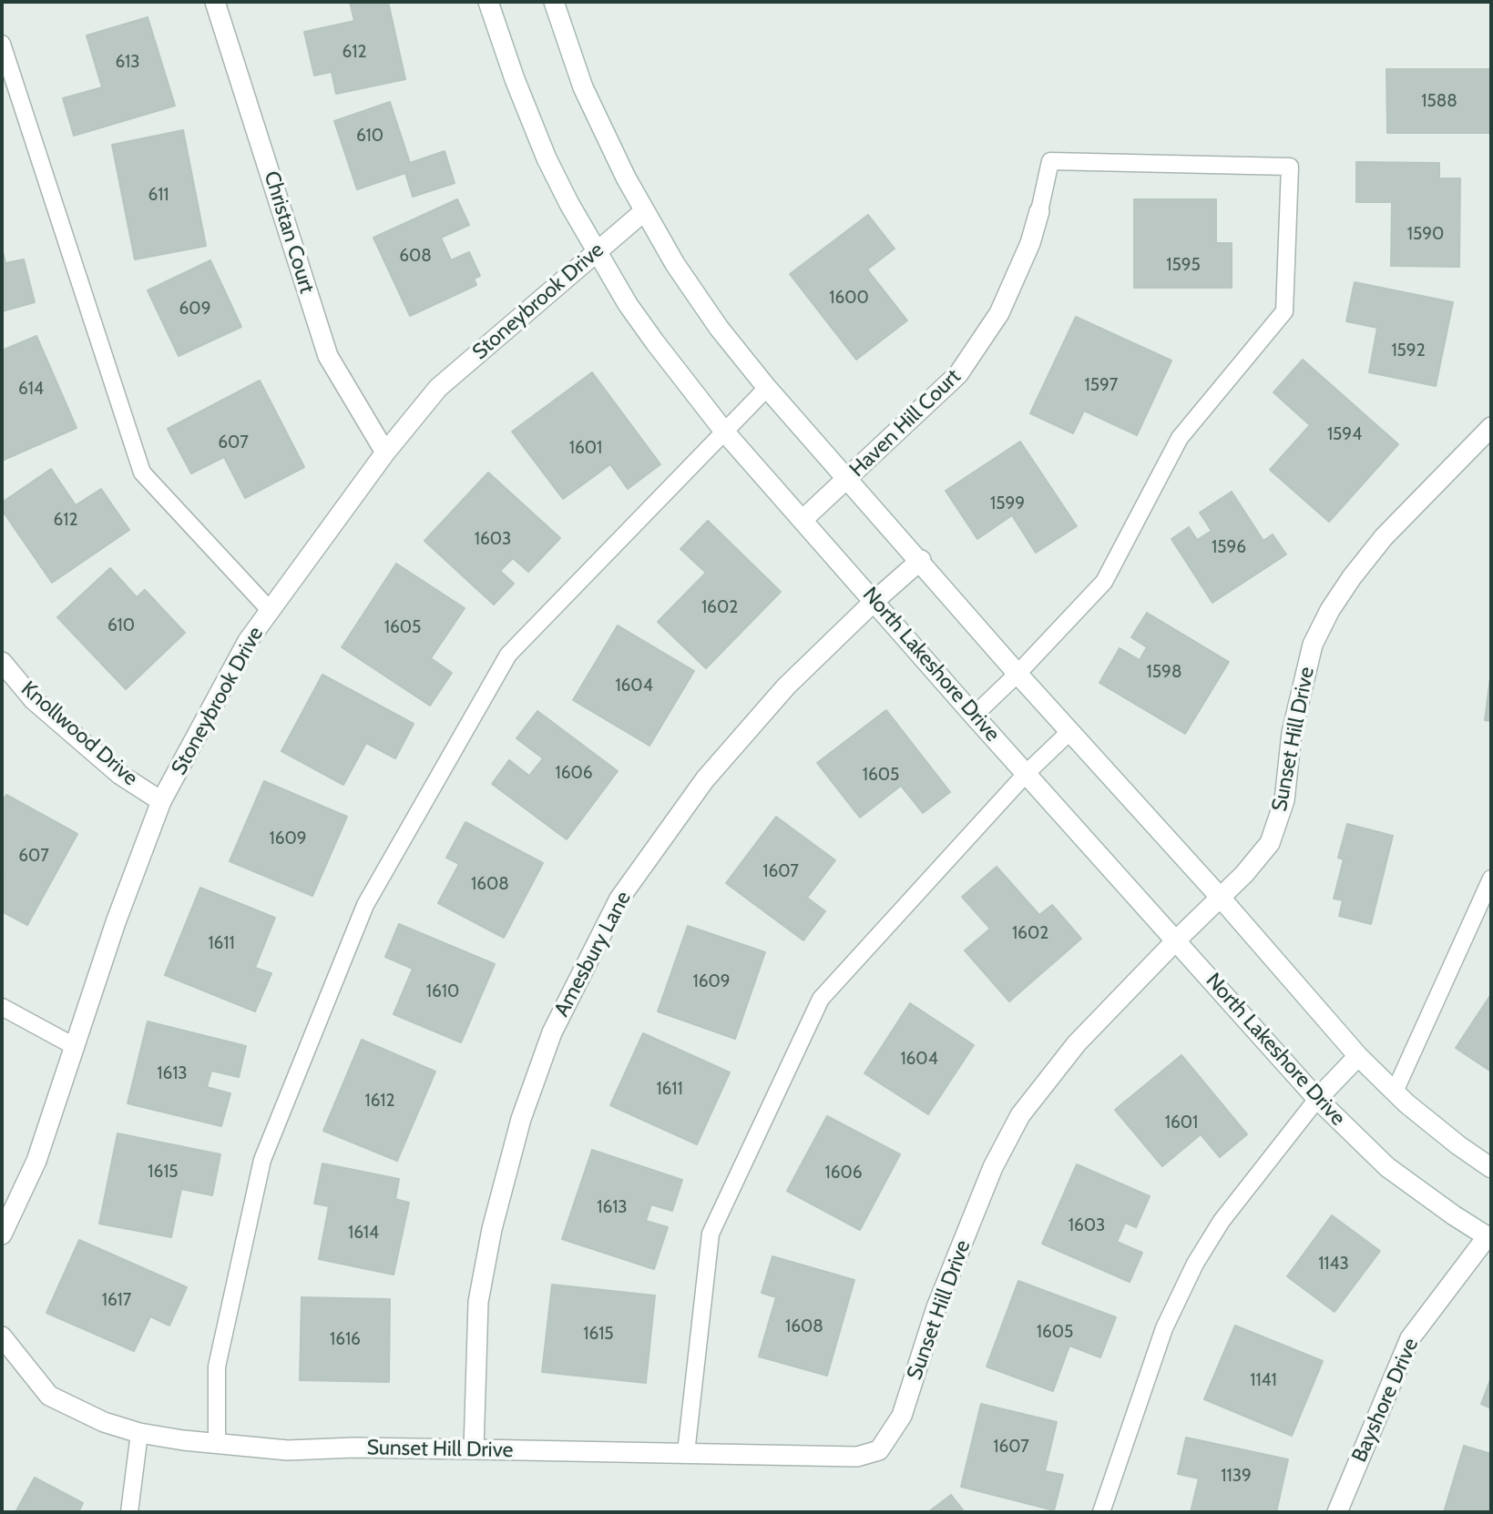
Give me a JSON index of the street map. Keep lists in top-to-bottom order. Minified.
{"streets":{"street":["Christan Court","Stoneybrook Drive","Haven Hill Court","North Lakeshore Drive","Knollwood Drive","Sunset Hill Drive","Amesbury Lane","Bayshore Drive"]},"crossings":[["Christan Court","Stoneybrook Drive"],["Stoneybrook Drive","North Lakeshore Drive"],["Stoneybrook Drive","Knollwood Drive"],["Haven Hill Court","North Lakeshore Drive"],["North Lakeshore Drive","Sunset Hill Drive"],["North Lakeshore Drive","Amesbury Lane"],["North Lakeshore Drive","Bayshore Drive"],["Sunset Hill Drive","Amesbury Lane"]],"house_numbers":["612","613","1588","610","611","1590","608","1595","1600","609","1592","1597","614","1594","607","1601","1599","612","1603","1596","1602","610","1605","1598","1604","1606","1605","1609","607","1607","1608","1602","1611","1609","1610","1604","1613","1611","1612","1601","1615","1606","1613","1603","1614","1143","1617","1608","1605","1615","1616","1141","1607","1139"]}
